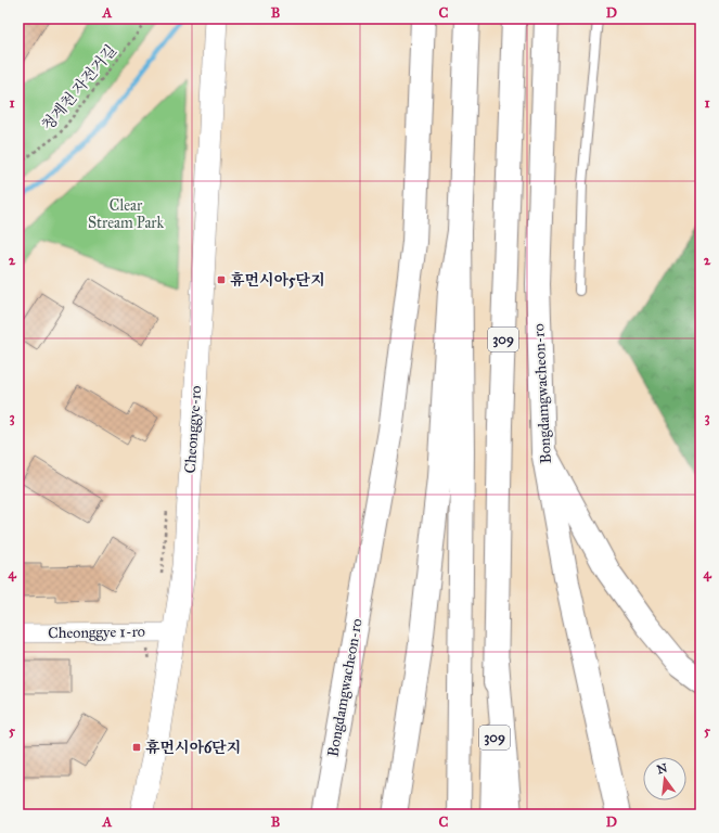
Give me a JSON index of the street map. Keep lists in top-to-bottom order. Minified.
{"streets":{"highway":["309","Bongdamgwacheon-ro"],"street":["Cheonggye-ro","Cheonggye 1-ro"],"path":["청계천 자전거길"]},"crossings":[["Cheonggye-ro","Cheonggye 1-ro"]],"parks":["Clear Stream Park"],"places":{"transit":["휴먼시아5단지","휴먼시아6단지"]},"north":"top","grid":{"columns":["A","B","C","D"],"rows":["1","2","3","4","5"]}}
